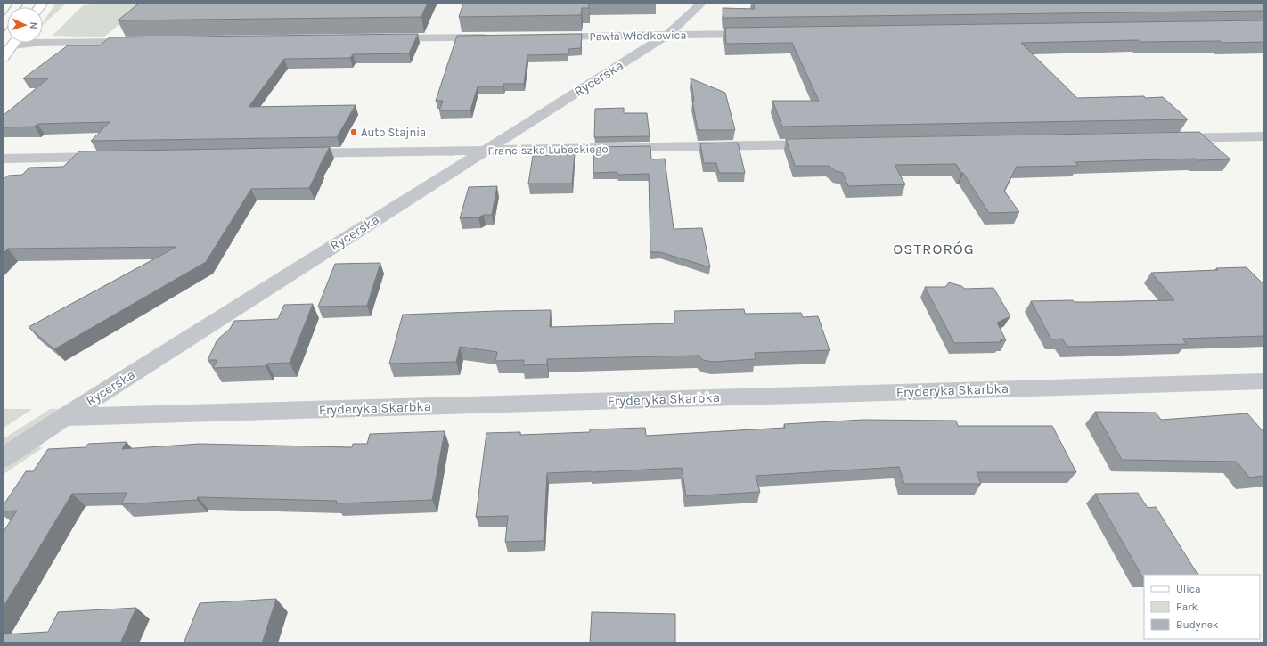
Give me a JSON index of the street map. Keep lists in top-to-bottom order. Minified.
{"streets":{"street":["Pawła Włodkowica","Rycerska","Franciszka Lubeckiego","Fryderyka Skarbka"]},"crossings":[["Pawła Włodkowica","Rycerska"],["Rycerska","Franciszka Lubeckiego"],["Rycerska","Fryderyka Skarbka"]],"districts":["OSTRORÓG"],"places":["Auto Stajnia"],"legend":["Ulica","Park","Budynek"],"north":"right"}
